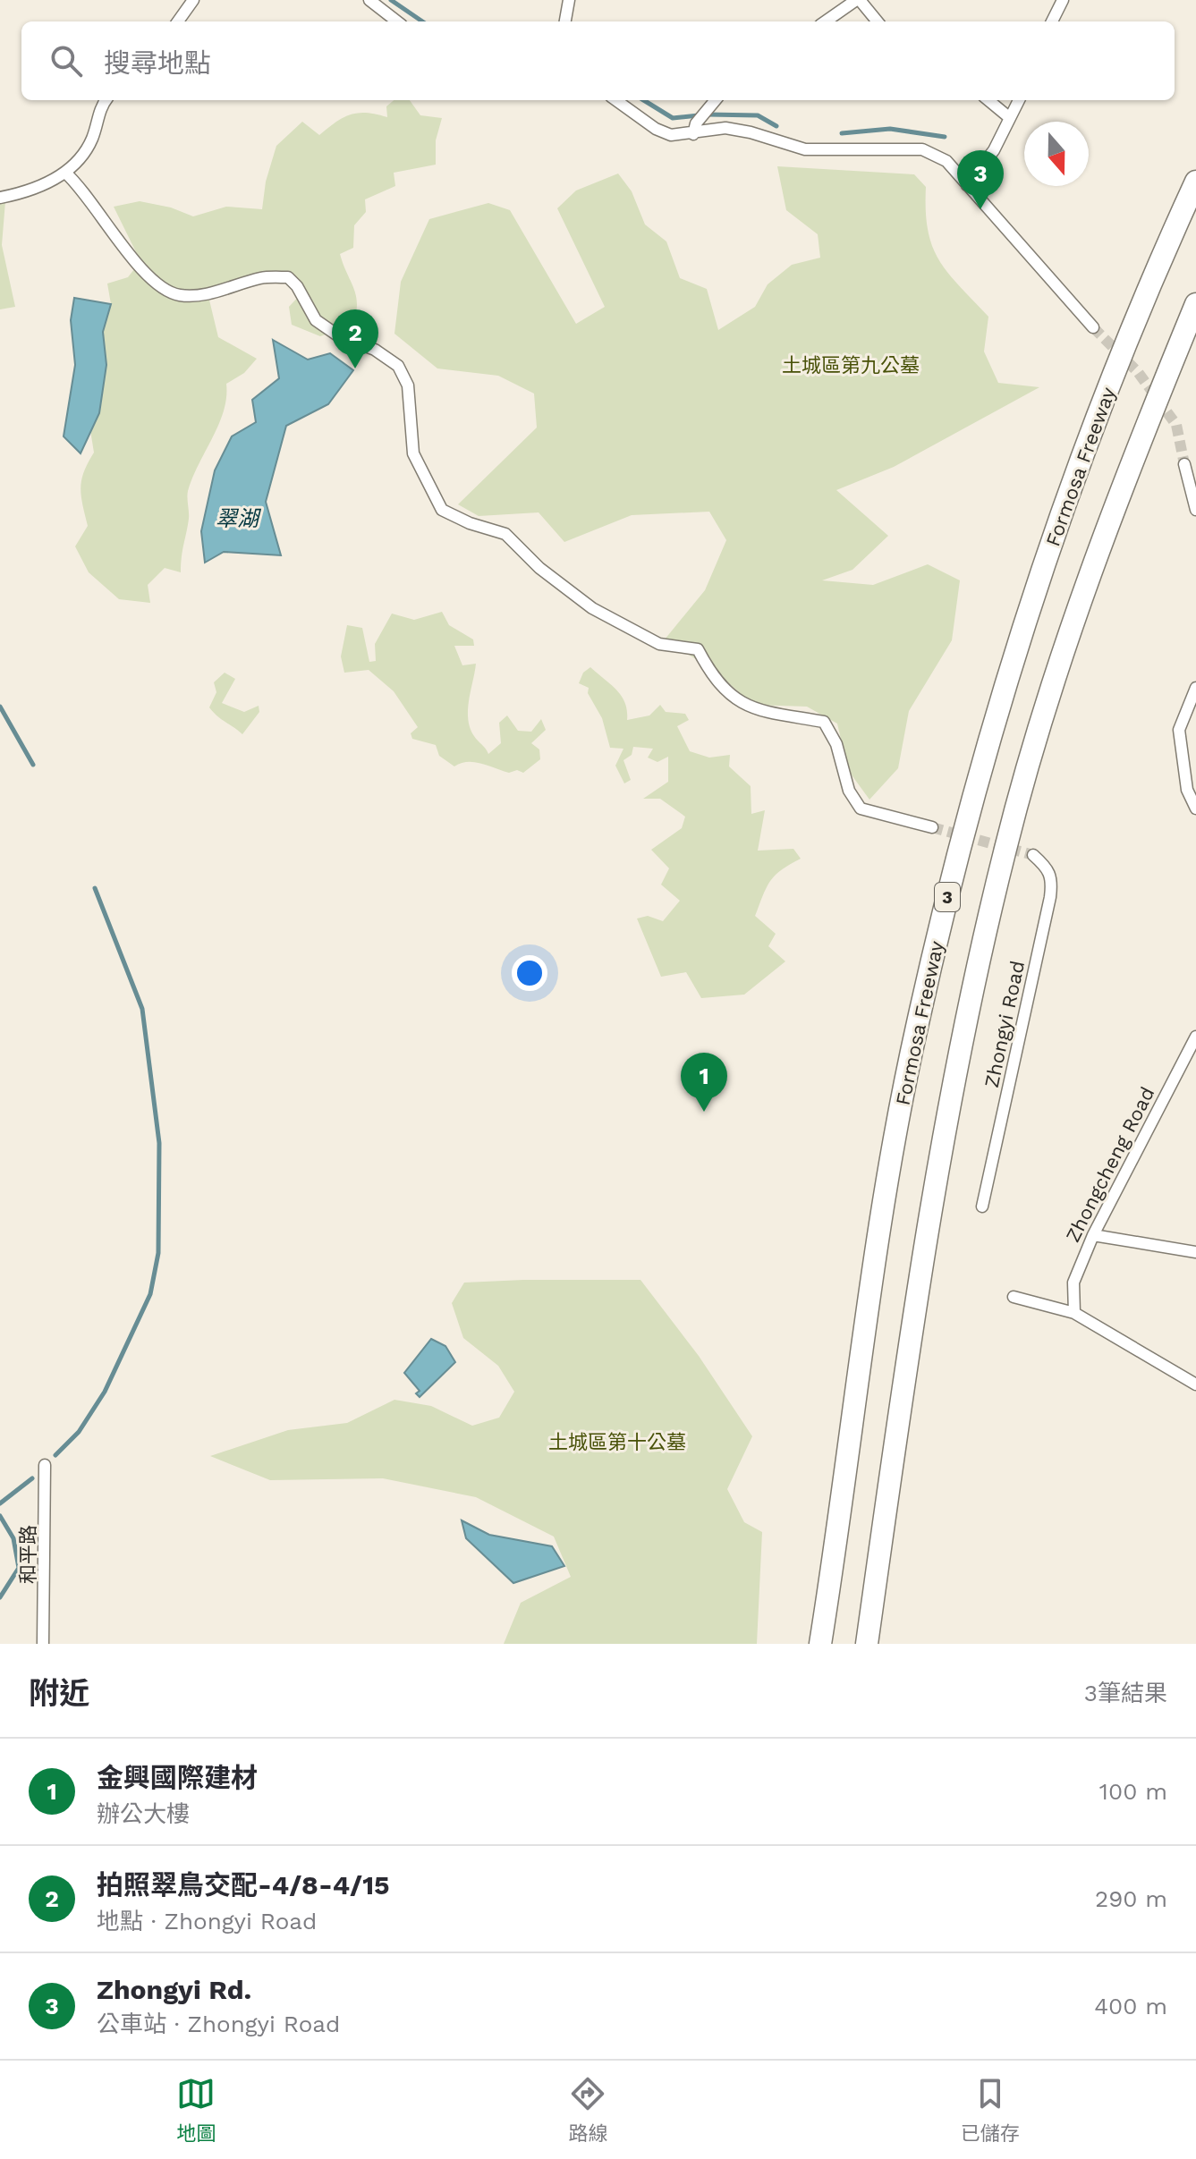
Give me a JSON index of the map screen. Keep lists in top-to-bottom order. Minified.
{"streets":{"highway":["Formosa Freeway","3"],"street":["Zhongyi Road","Zhongcheng Road","和平路"]},"water":["翠湖"],"parks":["土城區第九公墓","土城區第十公墓"],"north":"bottom","page":{"search":"搜尋地點","pins":["3","2","1"],"heading":["附近","3筆結果"],"list":[{"mark":"1","name":"金興國際建材","note":"辦公大樓","value":"100 m"},{"mark":"2","name":"拍照翠鳥交配-4/8-4/15","note":"地點 · Zhongyi Road","value":"290 m"},{"mark":"3","name":"Zhongyi Rd.","note":"公車站 · Zhongyi Road","value":"400 m"}],"nav":["地圖","路線","已儲存"]}}
